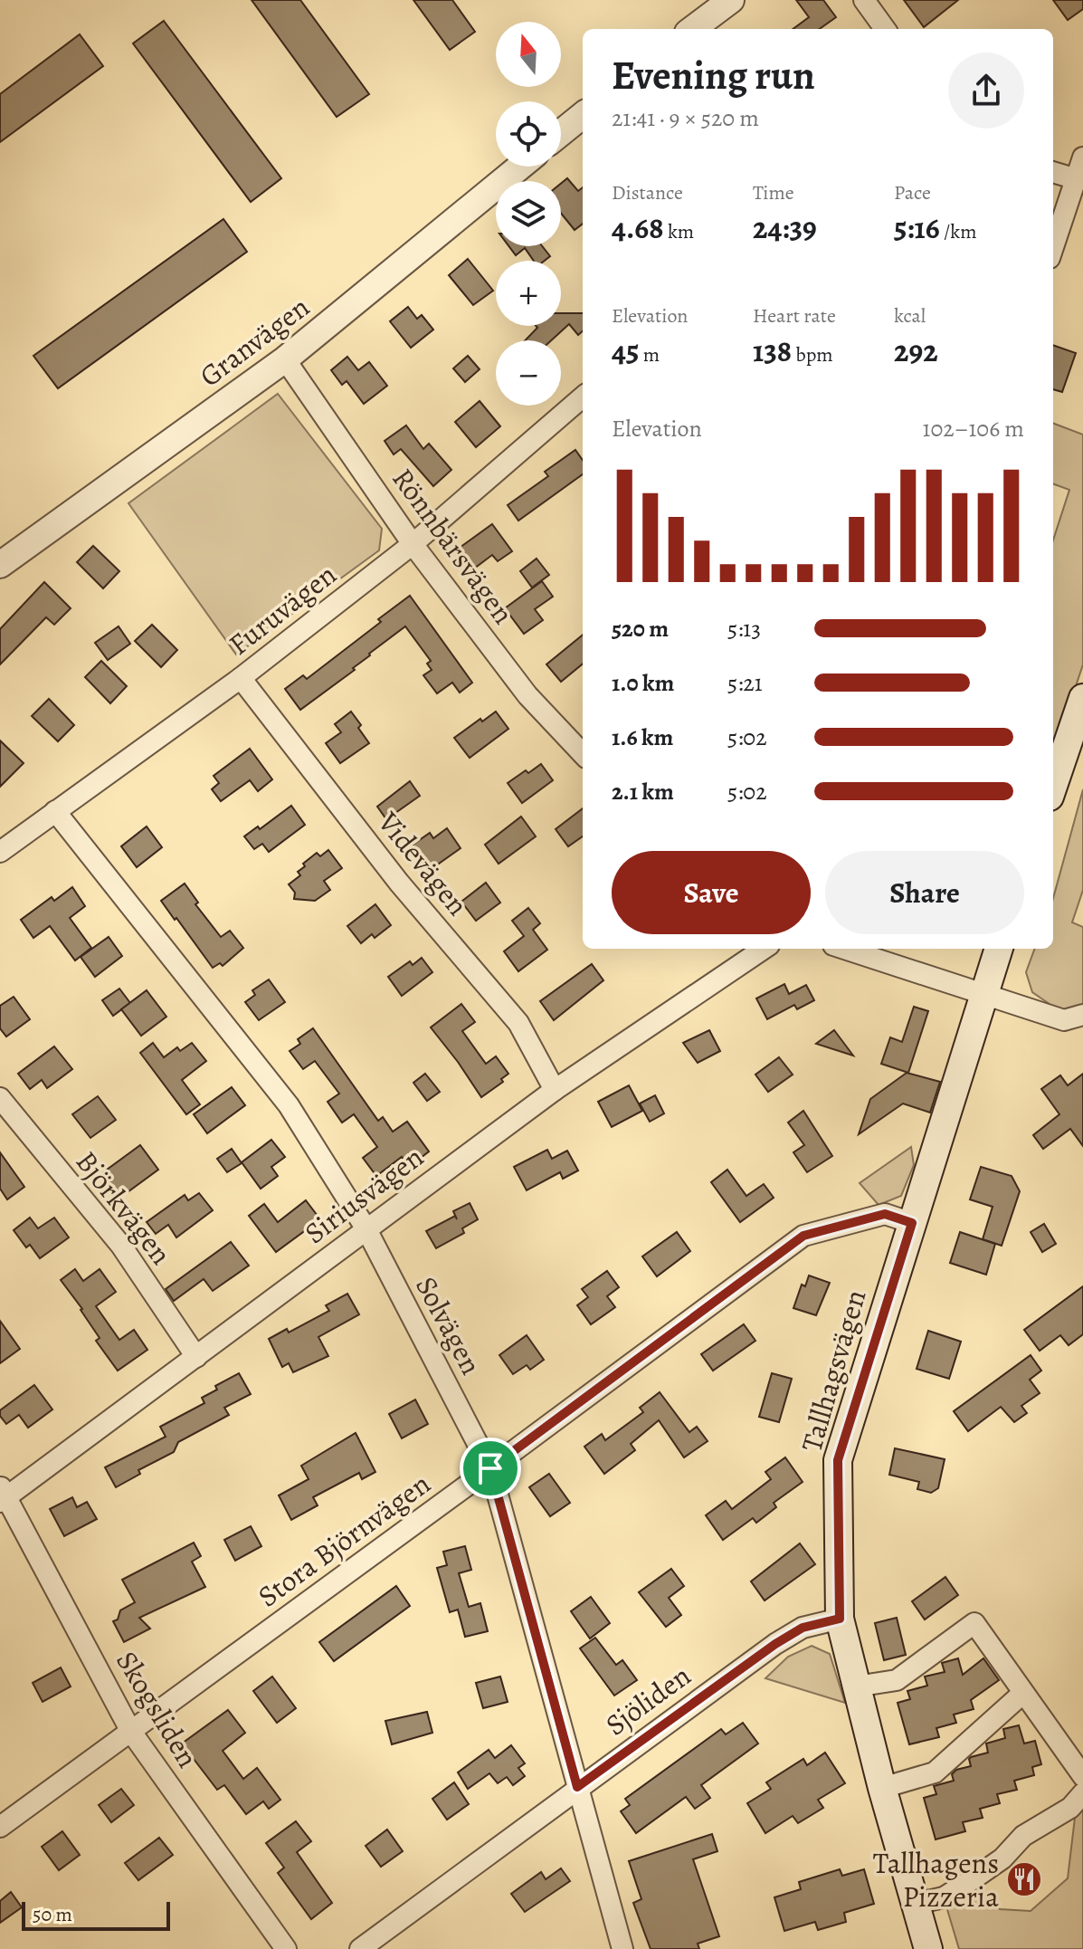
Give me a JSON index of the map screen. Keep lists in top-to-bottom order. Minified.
{"streets":{"main road":["Tallhagsvägen"],"street":["Granvägen","Rönnbärsvägen","Furuvägen","Videvägen","Siriusvägen","Björkvägen","Solvägen","Stora Björnvägen","Sjöliden","Skogsliden"]},"crossings":[["Granvägen","Rönnbärsvägen"],["Rönnbärsvägen","Furuvägen"],["Furuvägen","Videvägen"],["Furuvägen","Solvägen"],["Videvägen","Siriusvägen"],["Siriusvägen","Björkvägen"],["Siriusvägen","Solvägen"],["Siriusvägen","Skogsliden"],["Solvägen","Stora Björnvägen"],["Solvägen","Sjöliden"],["Tallhagsvägen","Stora Björnvägen"],["Tallhagsvägen","Sjöliden"],["Stora Björnvägen","Skogsliden"]],"places":{"restaurant":["Tallhagens Pizzeria"]},"scale_bar":"50 m","north":"top","page":{"map_buttons":["+","−"],"heading":["Evening run","21:41 · 9 × 520 m"],"stats":[["Distance","4.68 km"],["Time","24:39"],["Pace","5:16 /km"],["Elevation","45 m"],["Heart rate","138 bpm"],["kcal","292"]],"chart":["Elevation","102–106 m"],"list":[{"name":"520 m","note":"5:13"},{"name":"1.0 km","note":"5:21"},{"name":"1.6 km","note":"5:02"},{"name":"2.1 km","note":"5:02"}],"buttons":["Save","Share"],"scale":"50 m"}}
